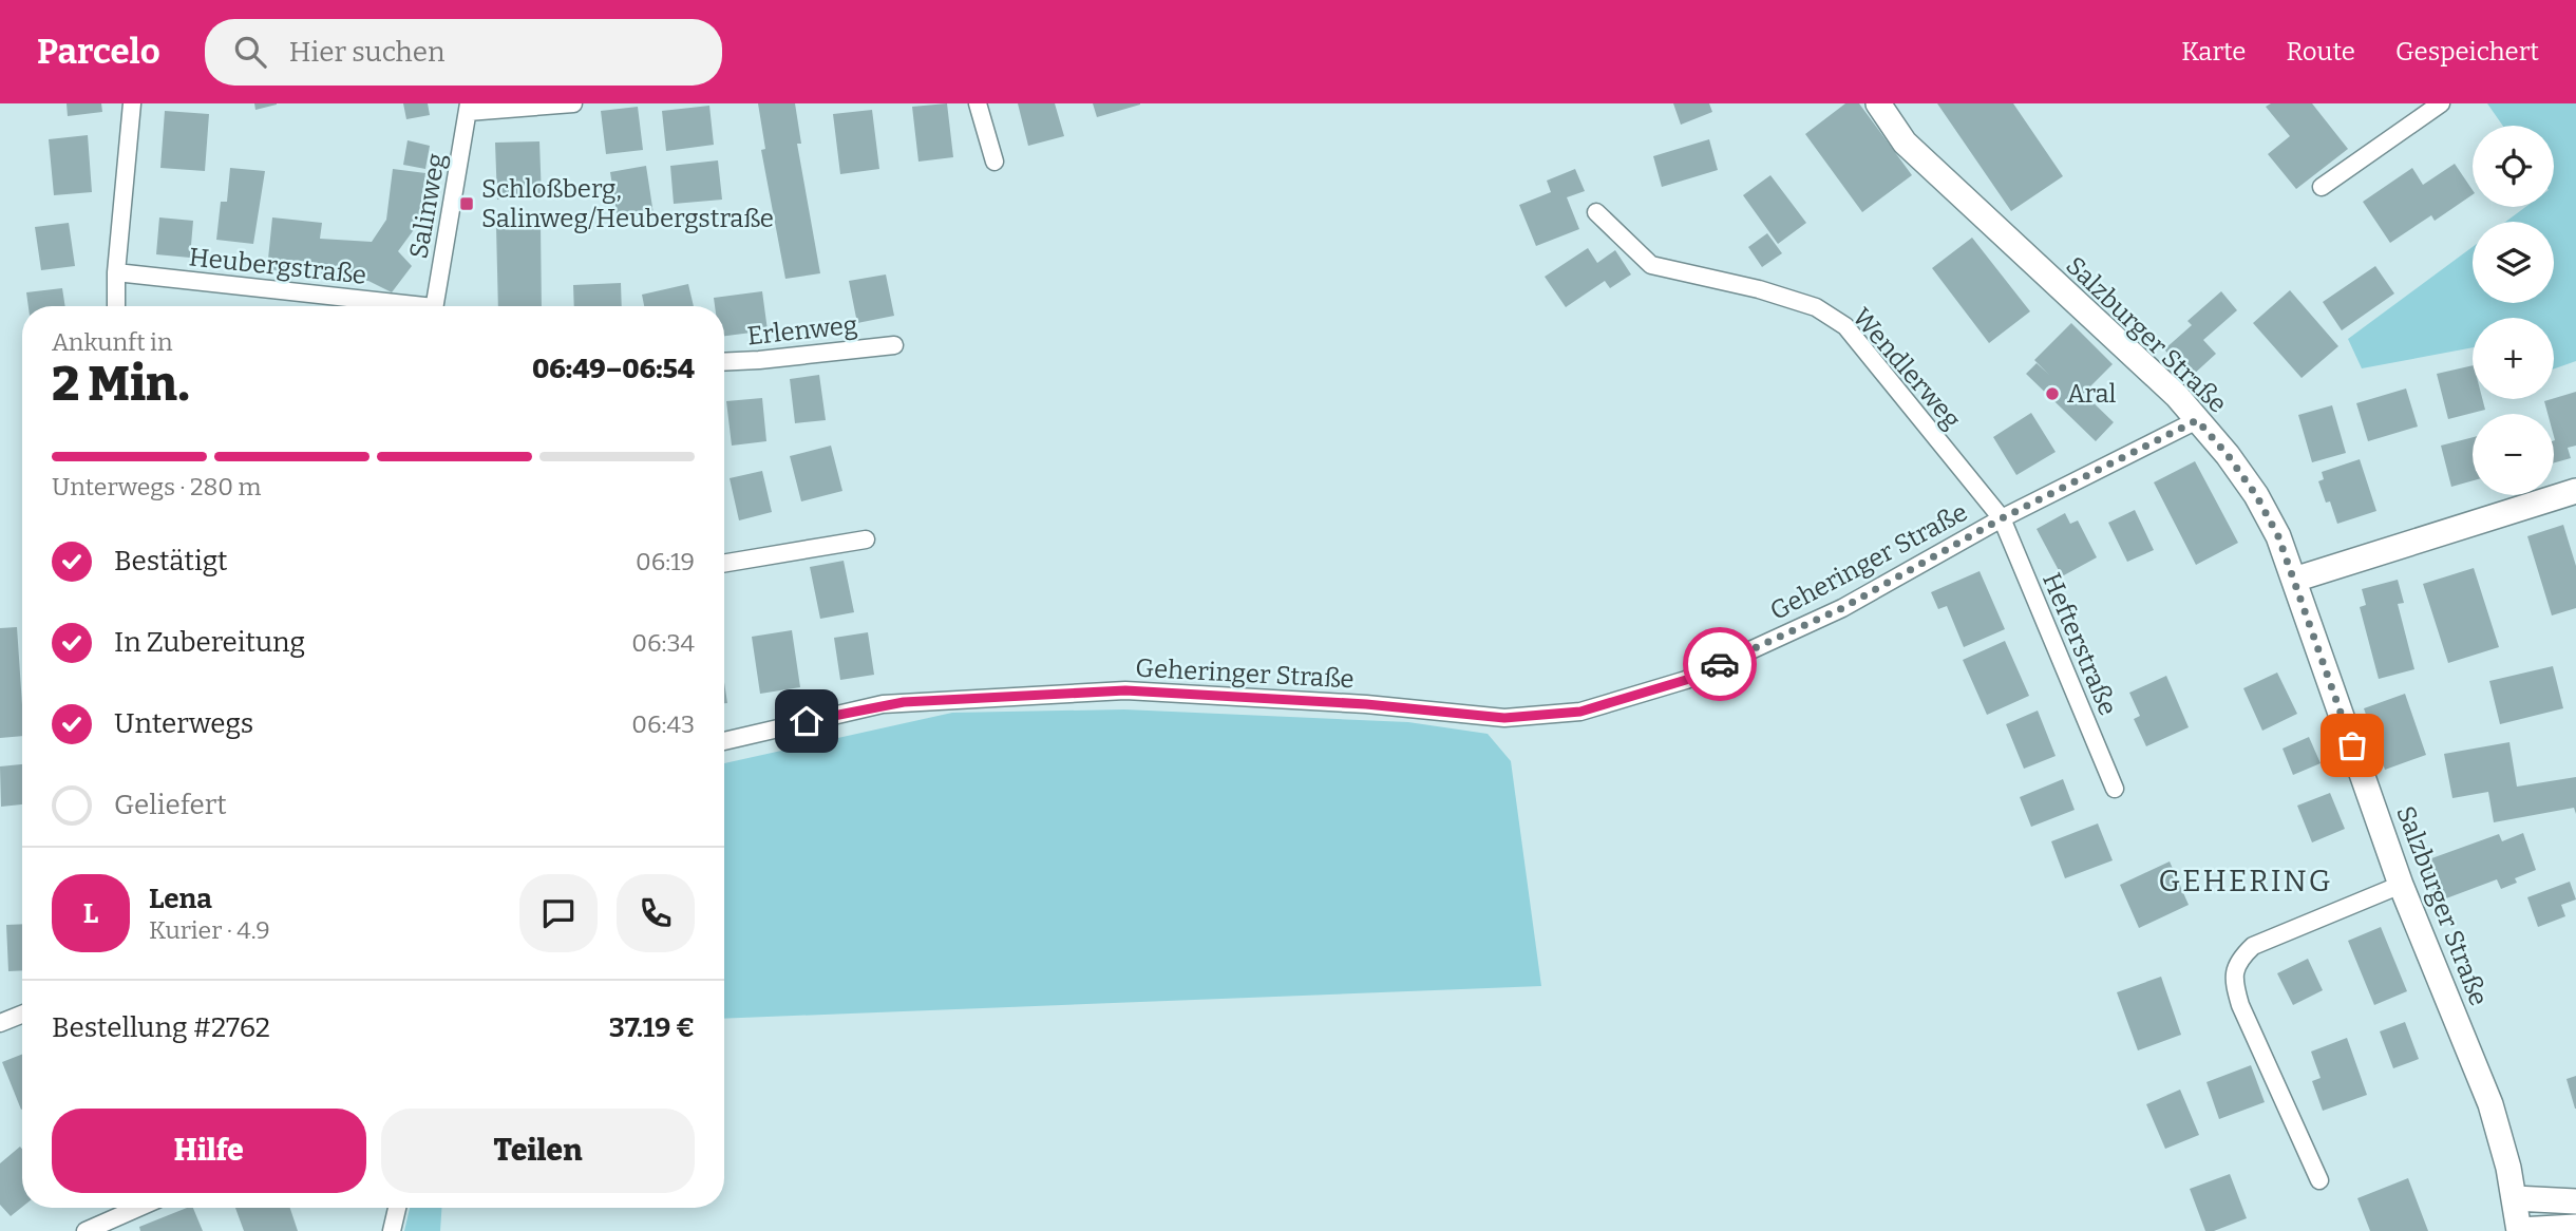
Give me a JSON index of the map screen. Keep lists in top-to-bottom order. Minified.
{"streets":{"main road":["Salzburger Straße"],"street":["Salinweg","Heubergstraße","Erlenweg","Wendlerweg","Geheringer Straße","Hefterstraße"]},"crossings":[["Salzburger Straße","Geheringer Straße"],["Wendlerweg","Geheringer Straße"],["Wendlerweg","Hefterstraße"],["Geheringer Straße","Hefterstraße"]],"districts":["GEHERING"],"places":{"transit":["Schloßberg, Salinweg/Heubergstraße"],"other":["Aral"]},"page":{"header":"Parcelo","search":"Hier suchen","nav":["Karte","Route","Gespeichert"],"map_buttons":["+","−"],"heading":["2 Min.","Ankunft in","06:49–06:54"],"panel":["Lena","Kurier · 4.9","Bestellung #2762","37.19 €"],"bar":"Unterwegs · 280 m","list":[["Bestätigt","06:19"],["In Zubereitung","06:34"],["Unterwegs","06:43"],"Geliefert"],"round":"L","buttons":["Hilfe","Teilen"]}}
